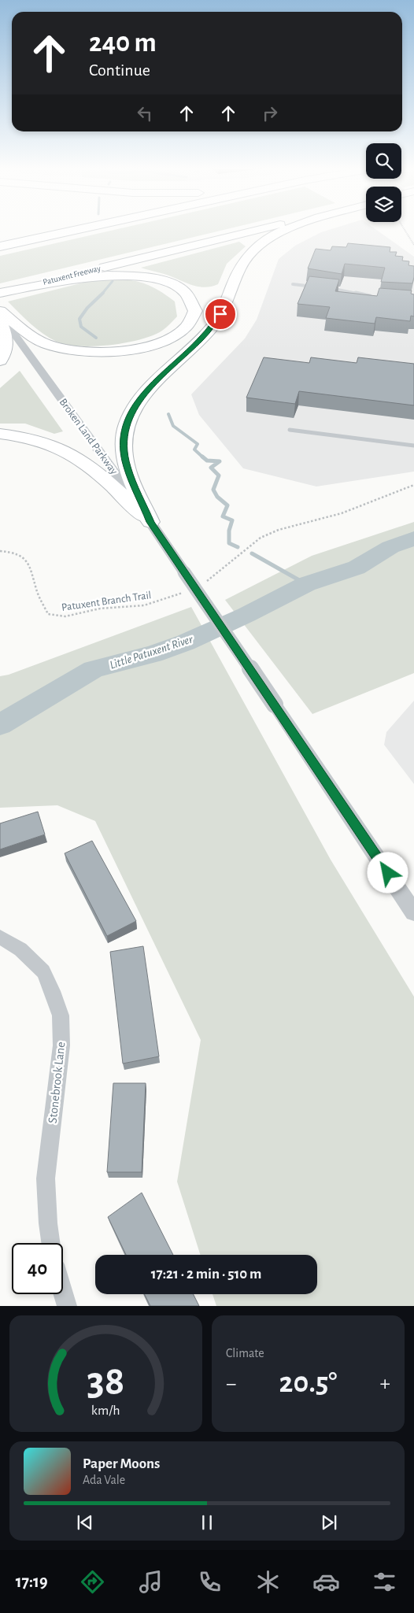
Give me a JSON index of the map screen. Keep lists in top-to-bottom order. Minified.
{"streets":{"highway":["Patuxent Freeway"],"street":["Broken Land Parkway","Stonebrook Lane"],"path":["Patuxent Branch Trail"]},"water":["Little Patuxent River"],"page":{"turn":["240 m","Continue"],"limit":"40","trip":"17:21 · 2 min · 510 m","tile":"Climate","heat":["−","20.5°","+"],"song":["Paper Moons","Ada Vale"],"tabs":"17:19","gauge":["38","km/h"]}}
